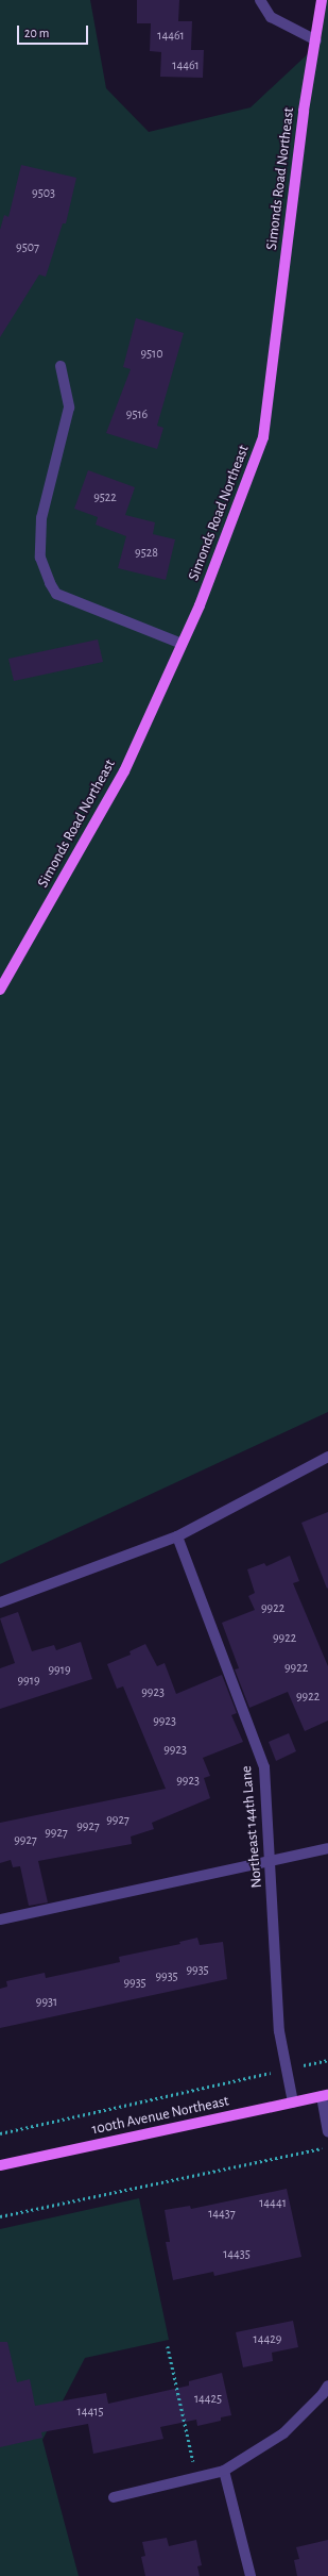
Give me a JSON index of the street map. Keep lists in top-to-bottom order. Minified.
{"streets":{"main road":["Simonds Road Northeast","100th Avenue Northeast"],"street":["Northeast 144th Lane"]},"crossings":[["Northeast 144th Lane","100th Avenue Northeast"]],"house_numbers":["14461","14461","9503","9507","9510","9516","9522","9528","9922","9922","9922","9919","9919","9923","9922","9923","9923","9923","9927","9927","9927","9927","9935","9935","9935","9931","14441","14437","14435","14429","14425","14415"],"scale_bar":"20 m"}
